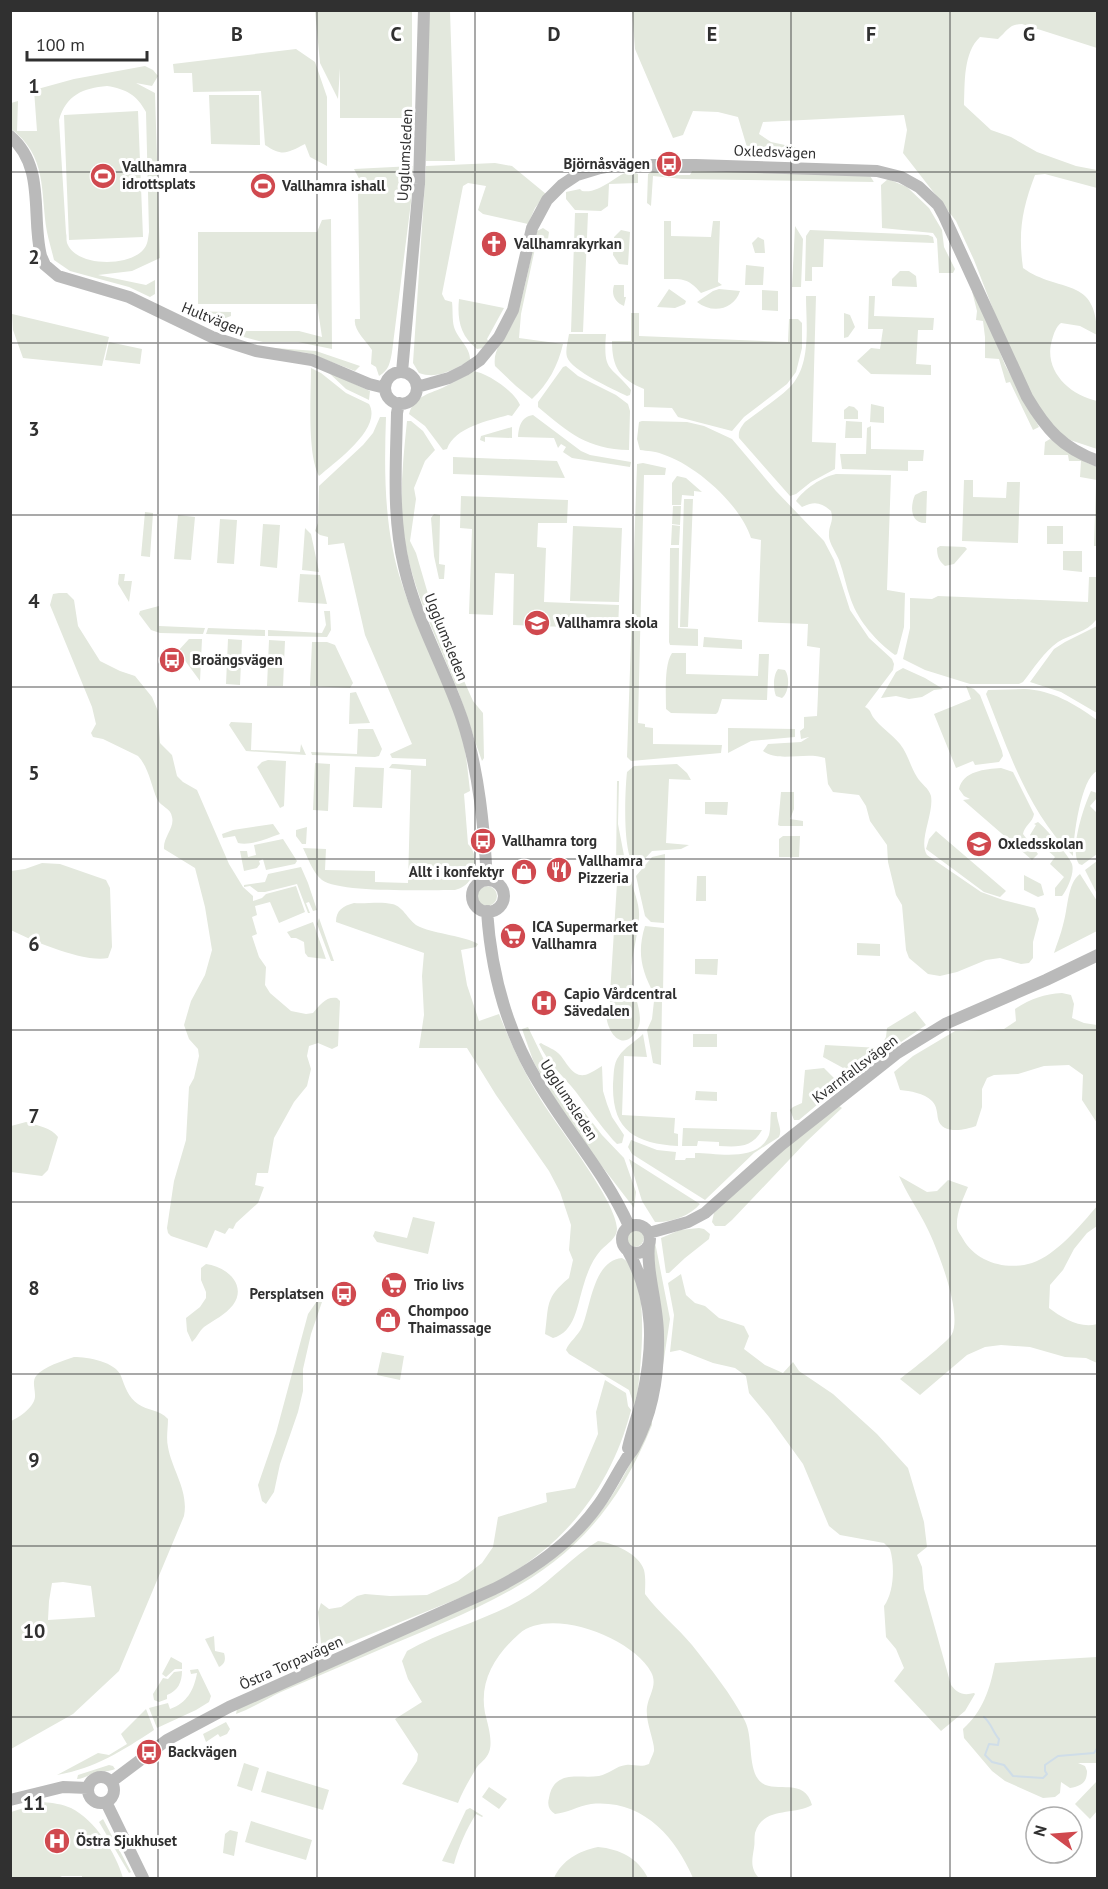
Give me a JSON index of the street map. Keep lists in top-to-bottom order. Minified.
{"streets":{"street":["Oxledsvägen","Ugglumsleden","Hultvägen","Kvarnfallsvägen","Östra Torpavägen"]},"crossings":[["Oxledsvägen","Ugglumsleden"],["Oxledsvägen","Hultvägen"],["Ugglumsleden","Hultvägen"],["Ugglumsleden","Kvarnfallsvägen"],["Ugglumsleden","Östra Torpavägen"]],"places":{"bus stop":["Björnåsvägen","Broängsvägen","Vallhamra torg","Persplatsen","Backvägen"],"sports":["Vallhamra idrottsplats","Vallhamra ishall"],"church":["Vallhamrakyrkan"],"school or university":["Vallhamra skola","Oxledsskolan"],"restaurant":["Vallhamra Pizzeria"],"shop":["Allt i konfektyr","Chompoo Thaimassage"],"supermarket":["ICA Supermarket Vallhamra","Trio livs"],"hospital":["Capio Vårdcentral Sävedalen","Östra Sjukhuset"]},"scale_bar":"100 m","north":"left","grid":{"columns":["B","C","D","E","F","G"],"rows":["1","2","3","4","5","6","7","8","9","10","11"]}}
